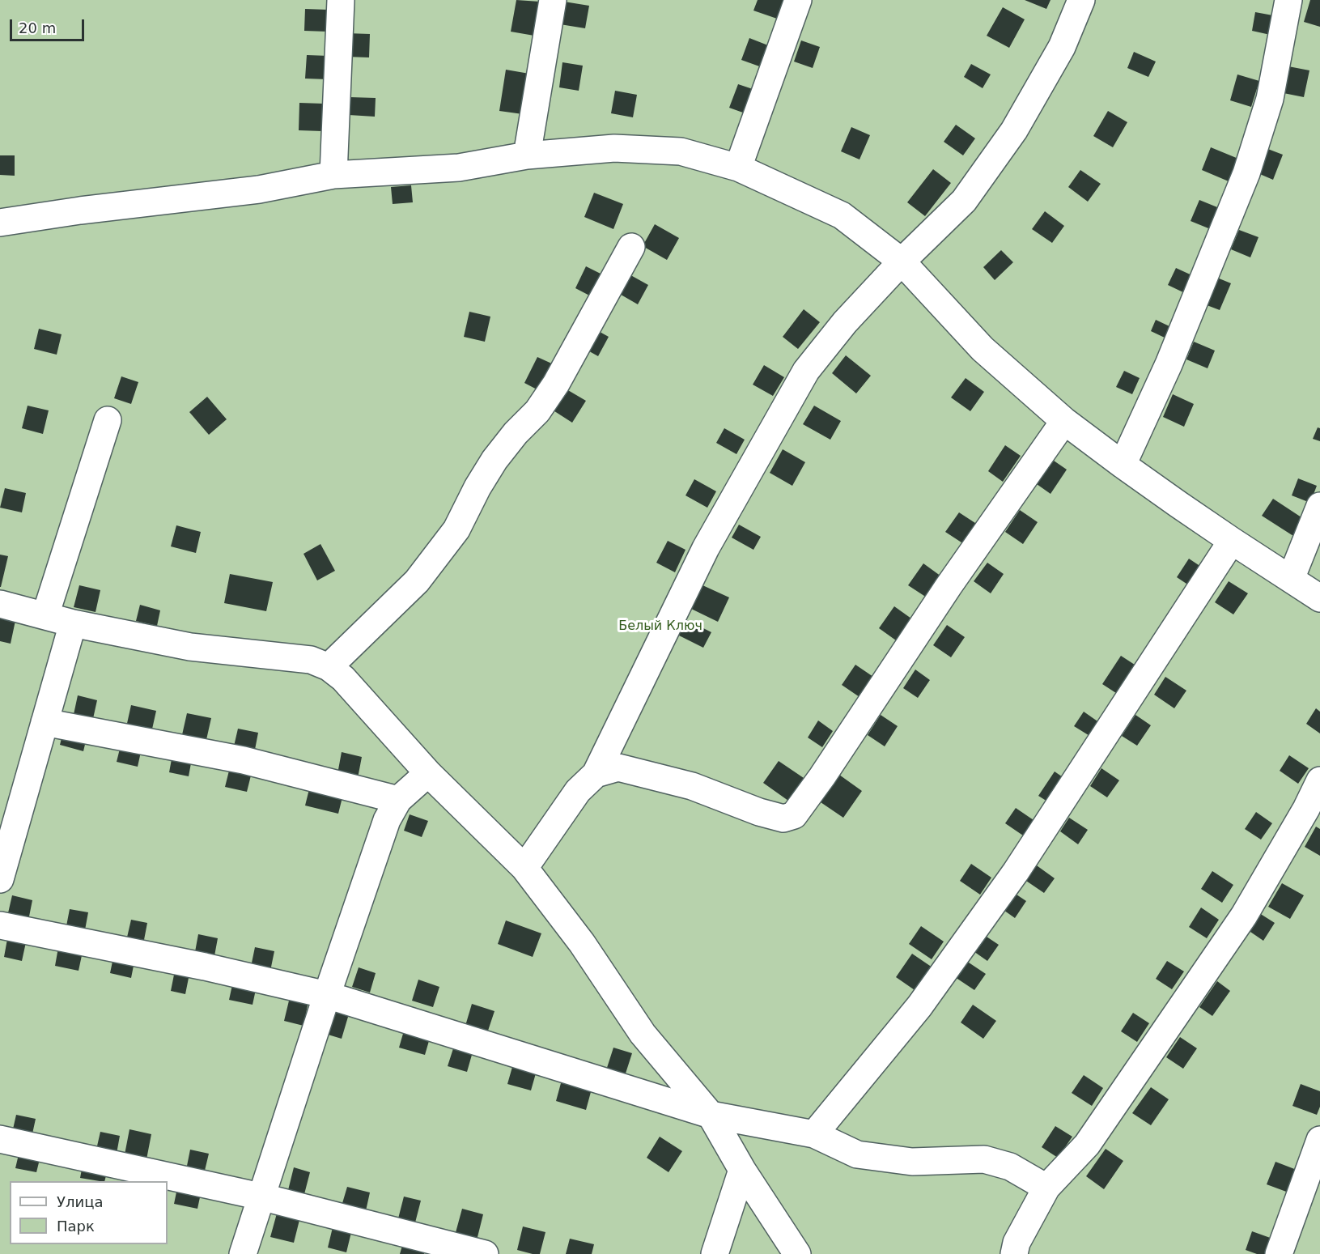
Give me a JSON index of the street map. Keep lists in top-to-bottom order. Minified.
{"parks":["Белый Ключ"],"legend":["Улица","Парк"],"scale_bar":"20 m"}
